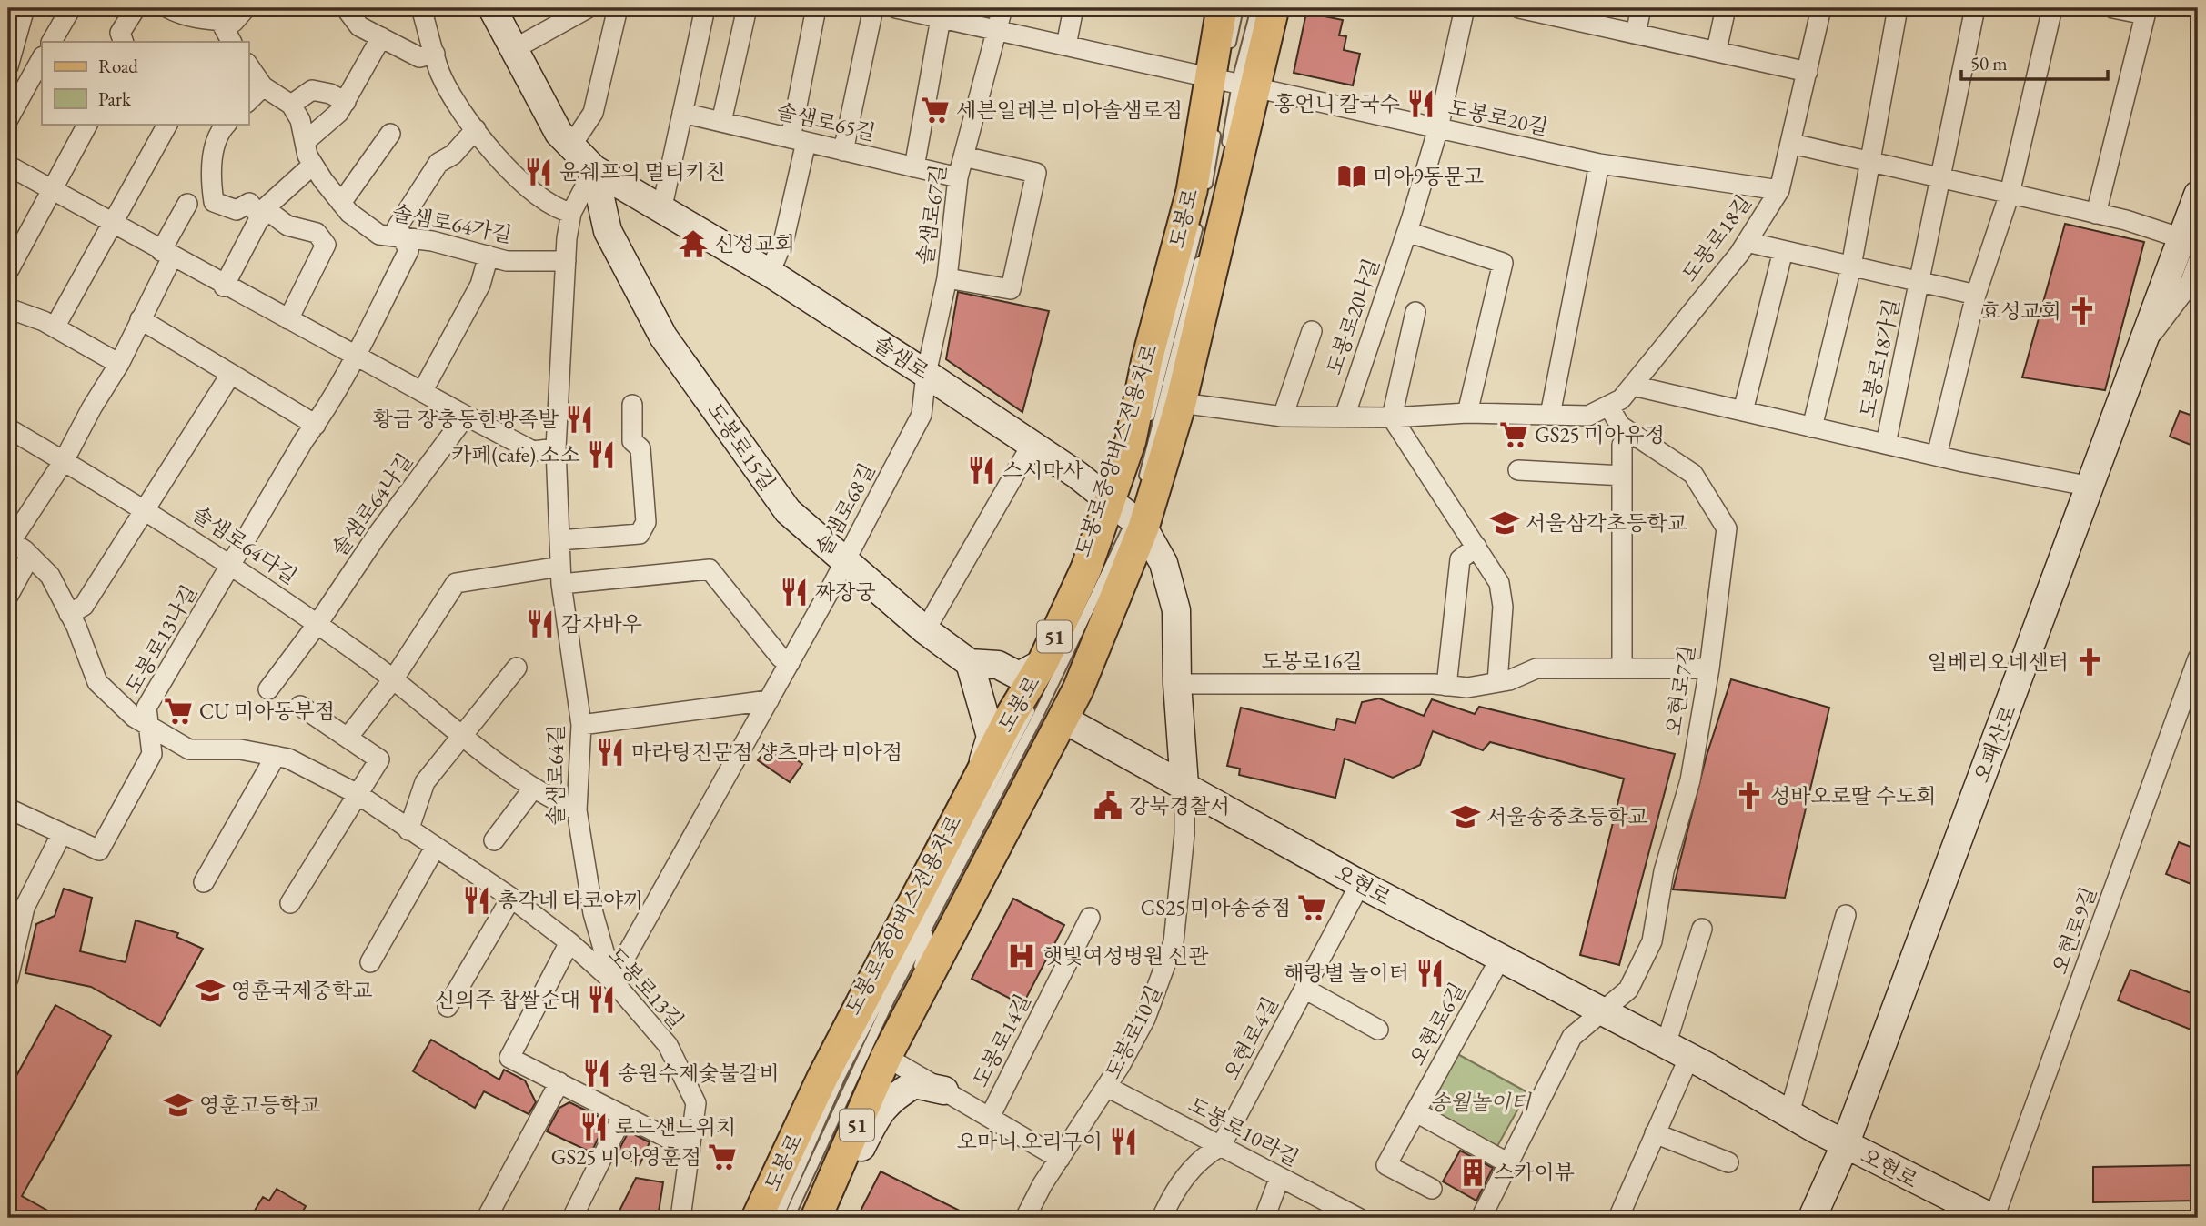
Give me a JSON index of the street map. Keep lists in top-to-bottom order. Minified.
{"streets":{"main road":["도봉로","51"],"street":["도봉로20길","솔샘로65길","솔샘로67길","솔샘로64가길","도봉로18길","도봉로20나길","솔샘로","도봉로18가길","도봉로15길","솔샘로64나길","솔샘로68길","솔샘로64다길","도봉로13나길","도봉로16길","오현로7길","오패산로","솔샘로64길","오현로","오현로9길","도봉로13길","오현로6길","도봉로10길","오현로4길","도봉로14길","도봉로10라길"],"lane":["도봉로중앙버스전용차로"]},"crossings":[["도봉로20길","솔샘로67길"],["도봉로20길","도봉로"],["도봉로20길","도봉로18길"],["도봉로20길","도봉로20나길"],["솔샘로65길","솔샘로67길"],["솔샘로67길","솔샘로"],["솔샘로67길","솔샘로68길"],["도봉로","도봉로18길"],["도봉로","솔샘로"],["도봉로","도봉로중앙버스전용차로"],["도봉로","오현로"],["도봉로","도봉로10길"],["도봉로","도봉로14길"],["솔샘로64가길","도봉로13나길"],["솔샘로64가길","솔샘로64길"],["도봉로18길","도봉로20나길"],["도봉로18길","도봉로18가길"],["도봉로18길","오현로7길"],["솔샘로","도봉로15길"],["솔샘로","도봉로중앙버스전용차로"],["솔샘로","솔샘로68길"],["솔샘로","솔샘로64길"],["솔샘로","도봉로10길"],["도봉로18가길","오패산로"],["도봉로15길","솔샘로68길"],["도봉로15길","솔샘로64길"],["도봉로중앙버스전용차로","도봉로10길"],["솔샘로64나길","솔샘로64다길"],["솔샘로68길","솔샘로64길"],["솔샘로68길","도봉로13길"],["솔샘로64다길","도봉로13나길"],["솔샘로64다길","솔샘로64길"],["솔샘로64다길","도봉로13길"],["도봉로13나길","도봉로13길"],["도봉로16길","오현로7길"],["도봉로16길","도봉로10길"],["오현로7길","오현로"],["오패산로","오현로"],["솔샘로64길","도봉로13길"],["오현로","오현로9길"],["오현로","오현로6길"],["오현로","도봉로10길"],["오현로","오현로4길"],["도봉로10길","도봉로14길"],["도봉로10길","도봉로10라길"],["오현로4길","도봉로10라길"]],"parks":["송월놀이터"],"places":{"restaurant":["홍언니 칼국수","윤쉐프의 멀티키친","황금 장충동한방족발","카페(cafe) 소소","스시마사","짜장궁","감자바우","마라탕전문점 샹츠마라 미아점","총각네 타코야끼","해랑별 놀이터","신의주 찹쌀순대","송원수제숯불갈비","로드샌드위치","오마니 오리구이"],"supermarket":["세븐일레븐 미아솔샘로점","GS25 미아유정","CU 미아동부점","GS25 미아송중점","GS25 미아영훈점"],"library":["미아9동문고"],"temple":["신성교회"],"church":["효성교회","일베리오네센터","성바오로딸 수도회"],"school or university":["서울삼각초등학교","서울송중초등학교","영훈국제중학교","영훈고등학교"],"public building":["강북경찰서"],"hospital":["햇빛여성병원 신관"],"building":["스카이뷰"]},"legend":["Road","Park"],"scale_bar":"50 m"}
